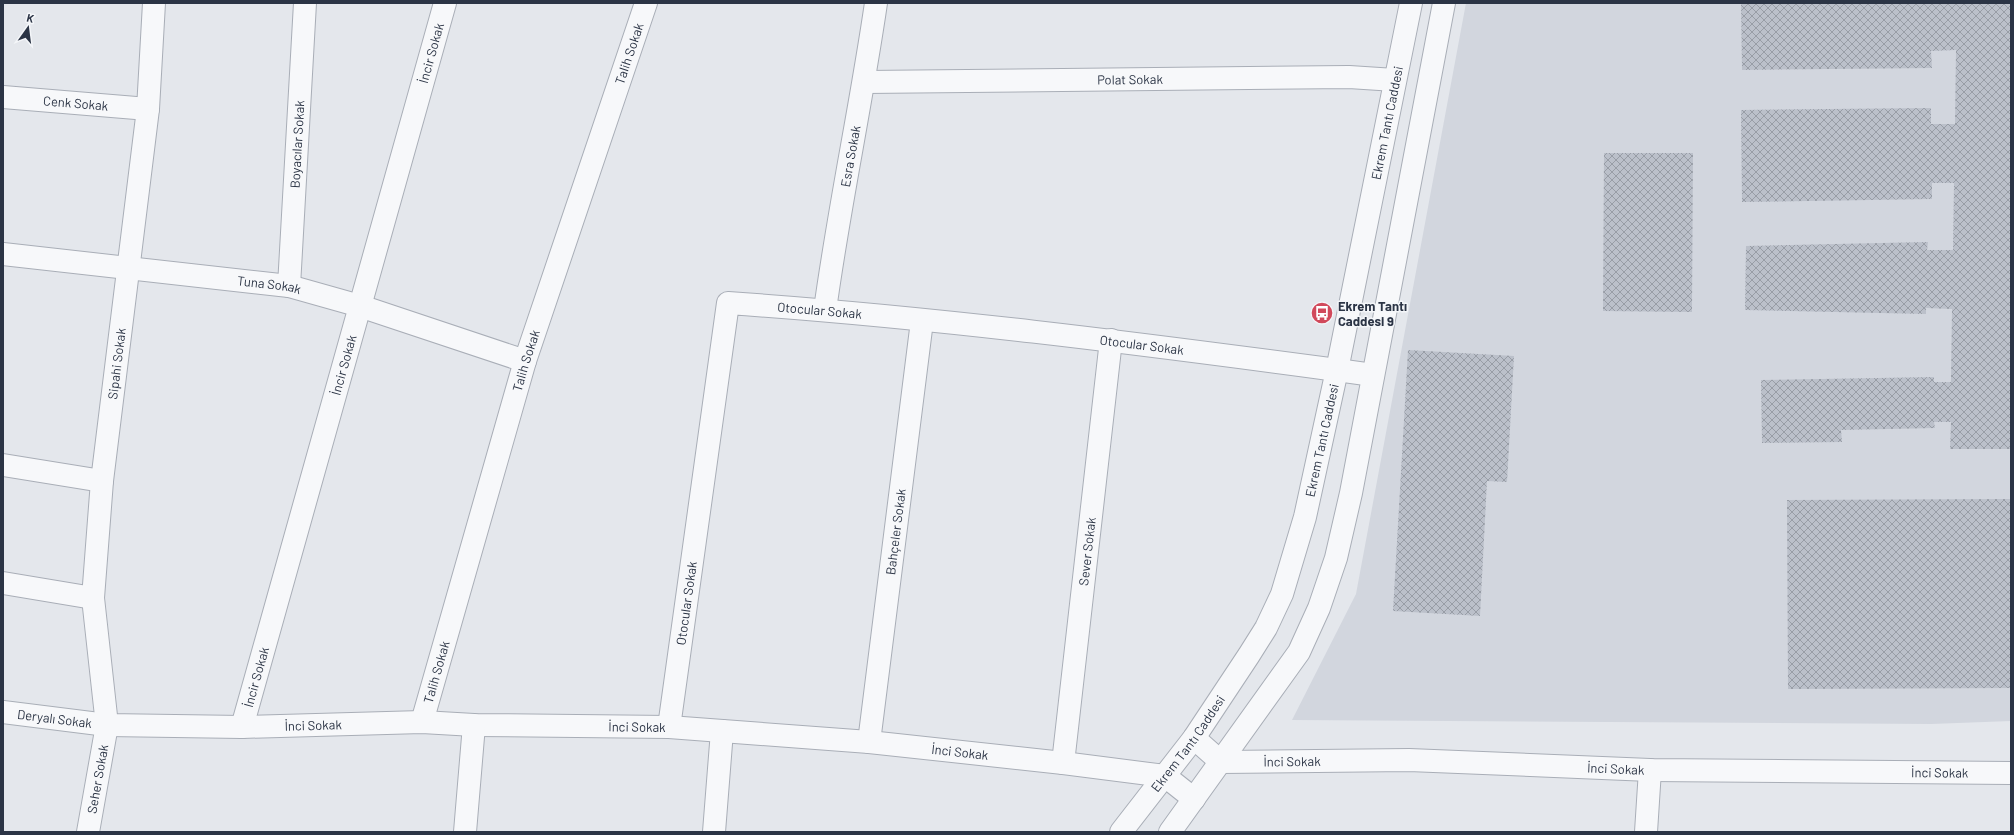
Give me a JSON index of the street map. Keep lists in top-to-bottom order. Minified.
{"streets":{"street":["İncir Sokak","Talih Sokak","Polat Sokak","Cenk Sokak","Ekrem Tantı Caddesi","Boyacılar Sokak","Esra Sokak","Tuna Sokak","Otocular Sokak","Sipahi Sokak","Bahçeler Sokak","Sever Sokak","Deryalı Sokak","İnci Sokak","Seher Sokak"]},"crossings":[["İncir Sokak","Tuna Sokak"],["İncir Sokak","İnci Sokak"],["Talih Sokak","Tuna Sokak"],["Talih Sokak","İnci Sokak"],["Polat Sokak","Ekrem Tantı Caddesi"],["Polat Sokak","Esra Sokak"],["Cenk Sokak","Sipahi Sokak"],["Ekrem Tantı Caddesi","Otocular Sokak"],["Ekrem Tantı Caddesi","İnci Sokak"],["Boyacılar Sokak","Tuna Sokak"],["Esra Sokak","Otocular Sokak"],["Tuna Sokak","Sipahi Sokak"],["Otocular Sokak","Bahçeler Sokak"],["Otocular Sokak","Sever Sokak"],["Otocular Sokak","İnci Sokak"],["Sipahi Sokak","Deryalı Sokak"],["Sipahi Sokak","İnci Sokak"],["Sipahi Sokak","Seher Sokak"],["Bahçeler Sokak","İnci Sokak"],["Sever Sokak","İnci Sokak"],["Deryalı Sokak","İnci Sokak"],["Deryalı Sokak","Seher Sokak"],["İnci Sokak","Seher Sokak"]],"places":{"bus stop":["Ekrem Tantı Caddesi 9"]},"north":"top"}
